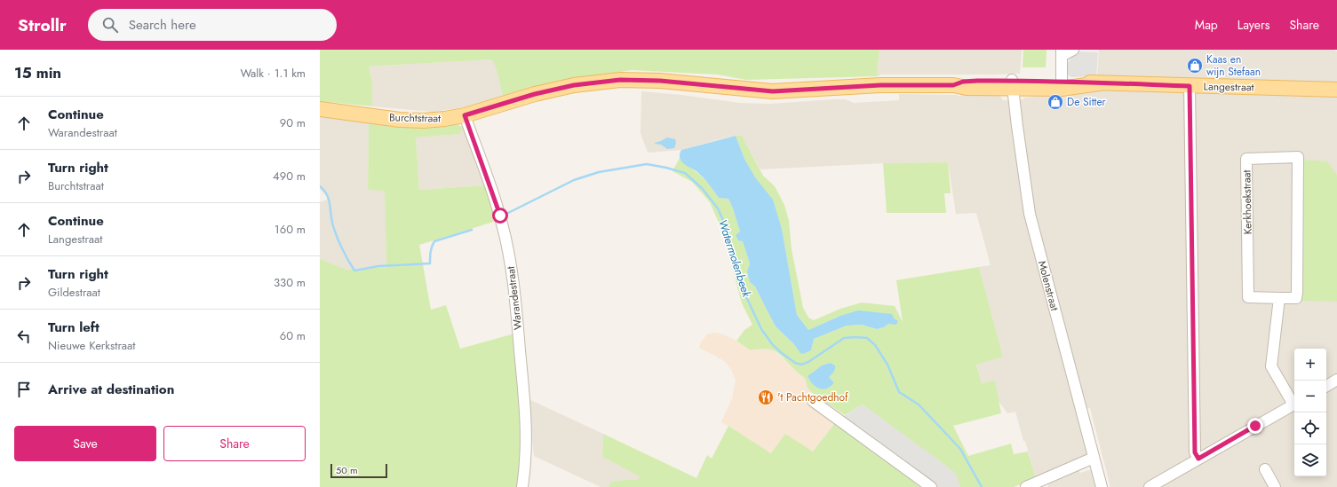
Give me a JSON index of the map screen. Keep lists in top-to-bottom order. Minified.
{"streets":{"main road":["Langestraat","Burchtstraat"],"street":["Kerkhoekstraat","Molenstraat","Warandestraat"]},"crossings":[["Langestraat","Burchtstraat"],["Langestraat","Molenstraat"],["Burchtstraat","Molenstraat"],["Burchtstraat","Warandestraat"]],"water":["Watermolenbeek"],"places":{"shop":["Kaas en wijn Stefaan","De Sitter"],"restaurant":["'t Pachtgoedhof"]},"scale_bar":"50 m","page":{"header":"Strollr","search":"Search here","nav":["Map","Layers","Share"],"heading":["15 min","Walk · 1.1 km"],"list":[["Continue","Warandestraat","90 m"],["Turn right","Burchtstraat","490 m"],["Continue","Langestraat","160 m"],["Turn right","Gildestraat","330 m"],["Turn left","Nieuwe Kerkstraat","60 m"],"Arrive at destination"],"map_buttons":["+","−"],"buttons":["Save","Share"],"scale":"50 m"}}
